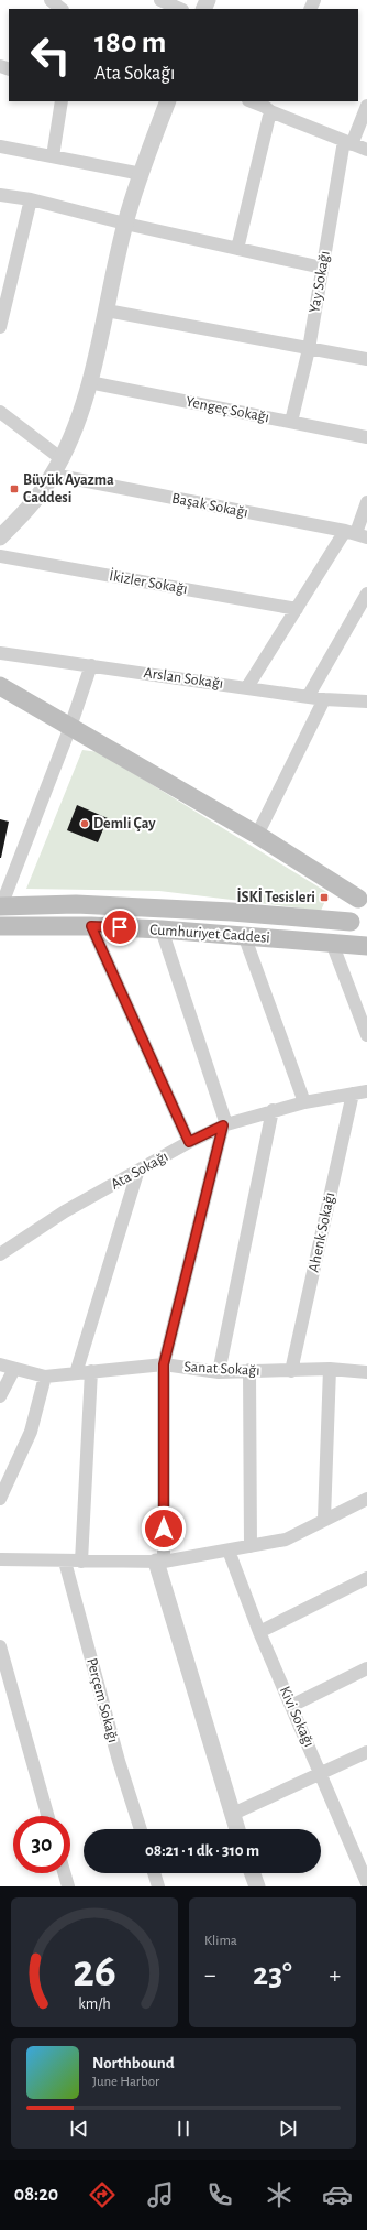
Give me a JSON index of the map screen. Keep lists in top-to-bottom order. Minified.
{"streets":{"main road":["Cumhuriyet Caddesi"],"street":["Yay Sokağı","Yengeç Sokağı","Başak Sokağı","İkizler Sokağı","Arslan Sokağı","Ata Sokağı","Ahenk Sokağı","Sanat Sokağı","Perçem Sokağı","Kivi Sokağı"]},"crossings":[["Yay Sokağı","Yengeç Sokağı"],["Ata Sokağı","Ahenk Sokağı"],["Ahenk Sokağı","Sanat Sokağı"]],"places":{"transit":["Büyük Ayazma Caddesi","İSKİ Tesisleri"],"other":["Demli Çay"]},"page":{"turn":["180 m","Ata Sokağı"],"limit":"30","trip":"08:21 · 1 dk · 310 m","tile":"Klima","heat":["−","23°","+"],"song":["Northbound","June Harbor"],"tabs":"08:20","gauge":["26","km/h"]}}
